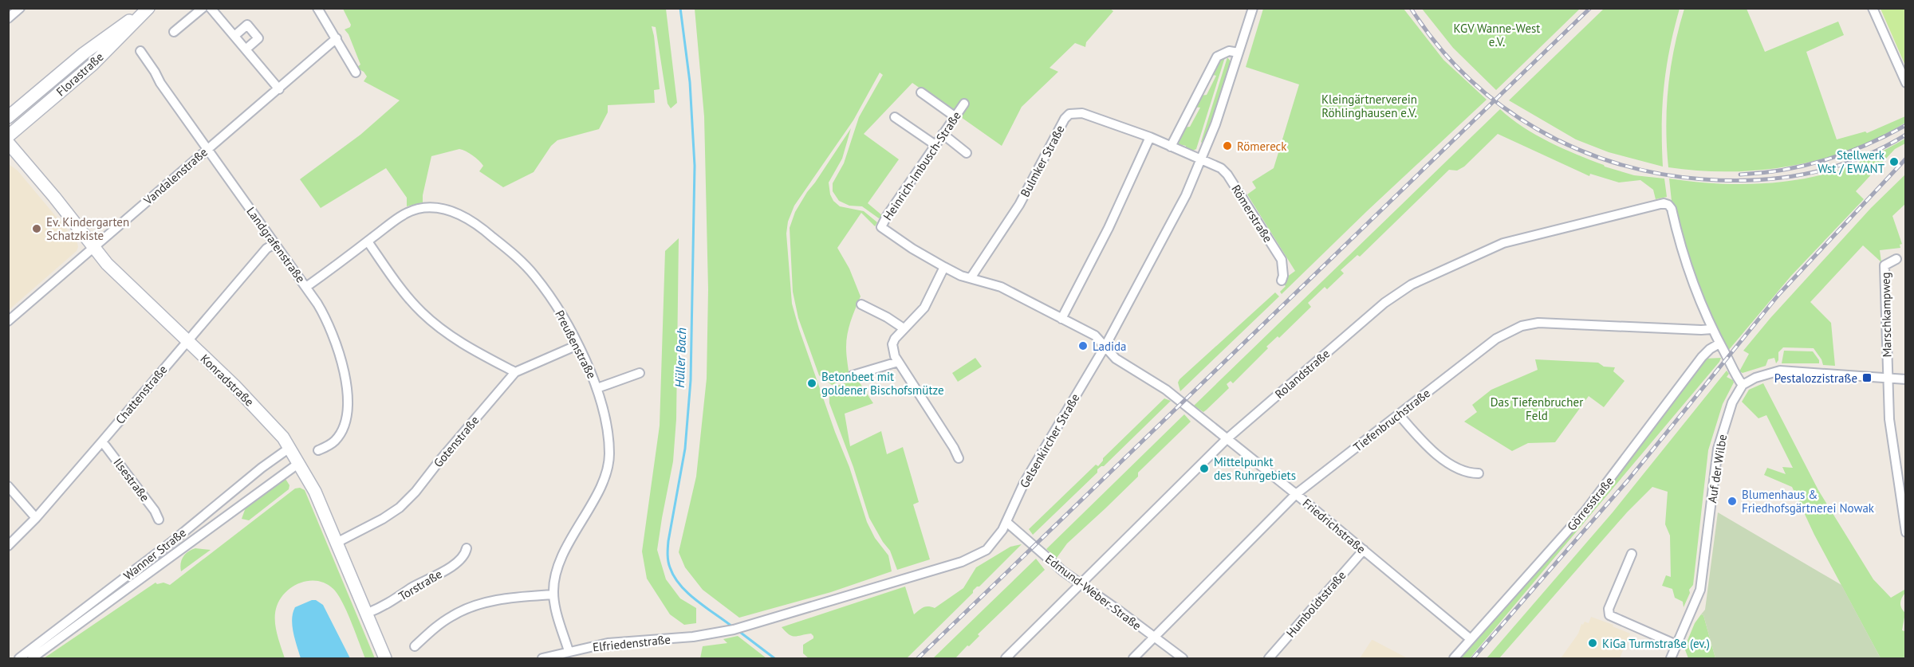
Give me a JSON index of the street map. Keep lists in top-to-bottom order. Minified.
{"streets":{"street":["Florastraße","Bulmker Straße","Heinrich-Imbusch-Straße","Vandalenstraße","Römerstraße","Landgrafenstraße","Marschkampweg","Preußenstraße","Rolandstraße","Konradstraße","Chattenstraße","Tiefenbruchstraße","Gelsenkircher Straße","Gotenstraße","Auf der Wilbe","Ilsestraße","Görresstraße","Friedrichstraße","Wanner Straße","Torstraße","Edmund-Weber-Straße","Humboldtstraße","Elfriedenstraße"]},"crossings":[["Bulmker Straße","Heinrich-Imbusch-Straße"],["Bulmker Straße","Römerstraße"],["Bulmker Straße","Gelsenkircher Straße"],["Heinrich-Imbusch-Straße","Gelsenkircher Straße"],["Heinrich-Imbusch-Straße","Friedrichstraße"],["Vandalenstraße","Landgrafenstraße"],["Vandalenstraße","Konradstraße"],["Römerstraße","Gelsenkircher Straße"],["Landgrafenstraße","Preußenstraße"],["Landgrafenstraße","Chattenstraße"],["Preußenstraße","Gotenstraße"],["Preußenstraße","Elfriedenstraße"],["Rolandstraße","Tiefenbruchstraße"],["Rolandstraße","Friedrichstraße"],["Rolandstraße","Edmund-Weber-Straße"],["Konradstraße","Chattenstraße"],["Konradstraße","Gotenstraße"],["Konradstraße","Wanner Straße"],["Konradstraße","Torstraße"],["Chattenstraße","Ilsestraße"],["Tiefenbruchstraße","Friedrichstraße"],["Tiefenbruchstraße","Edmund-Weber-Straße"],["Gelsenkircher Straße","Friedrichstraße"],["Gelsenkircher Straße","Edmund-Weber-Straße"],["Gelsenkircher Straße","Elfriedenstraße"],["Görresstraße","Friedrichstraße"],["Friedrichstraße","Humboldtstraße"]],"water":["Hüller Bach"],"parks":["KGV Wanne-West e.V.","Kleingärtnerverein Röhlinghausen e.V.","Das Tiefenbrucher Feld"],"places":{"other":["Römereck","Stellwerk Wst / EWANT","Ev. Kindergarten Schatzkiste","Ladida","Betonbeet mit goldener Bischofsmütze","Mittelpunkt des Ruhrgebiets","Blumenhaus & Friedhofsgärtnerei Nowak","KiGa Turmstraße (ev.)"],"transit":["Pestalozzistraße"]}}
